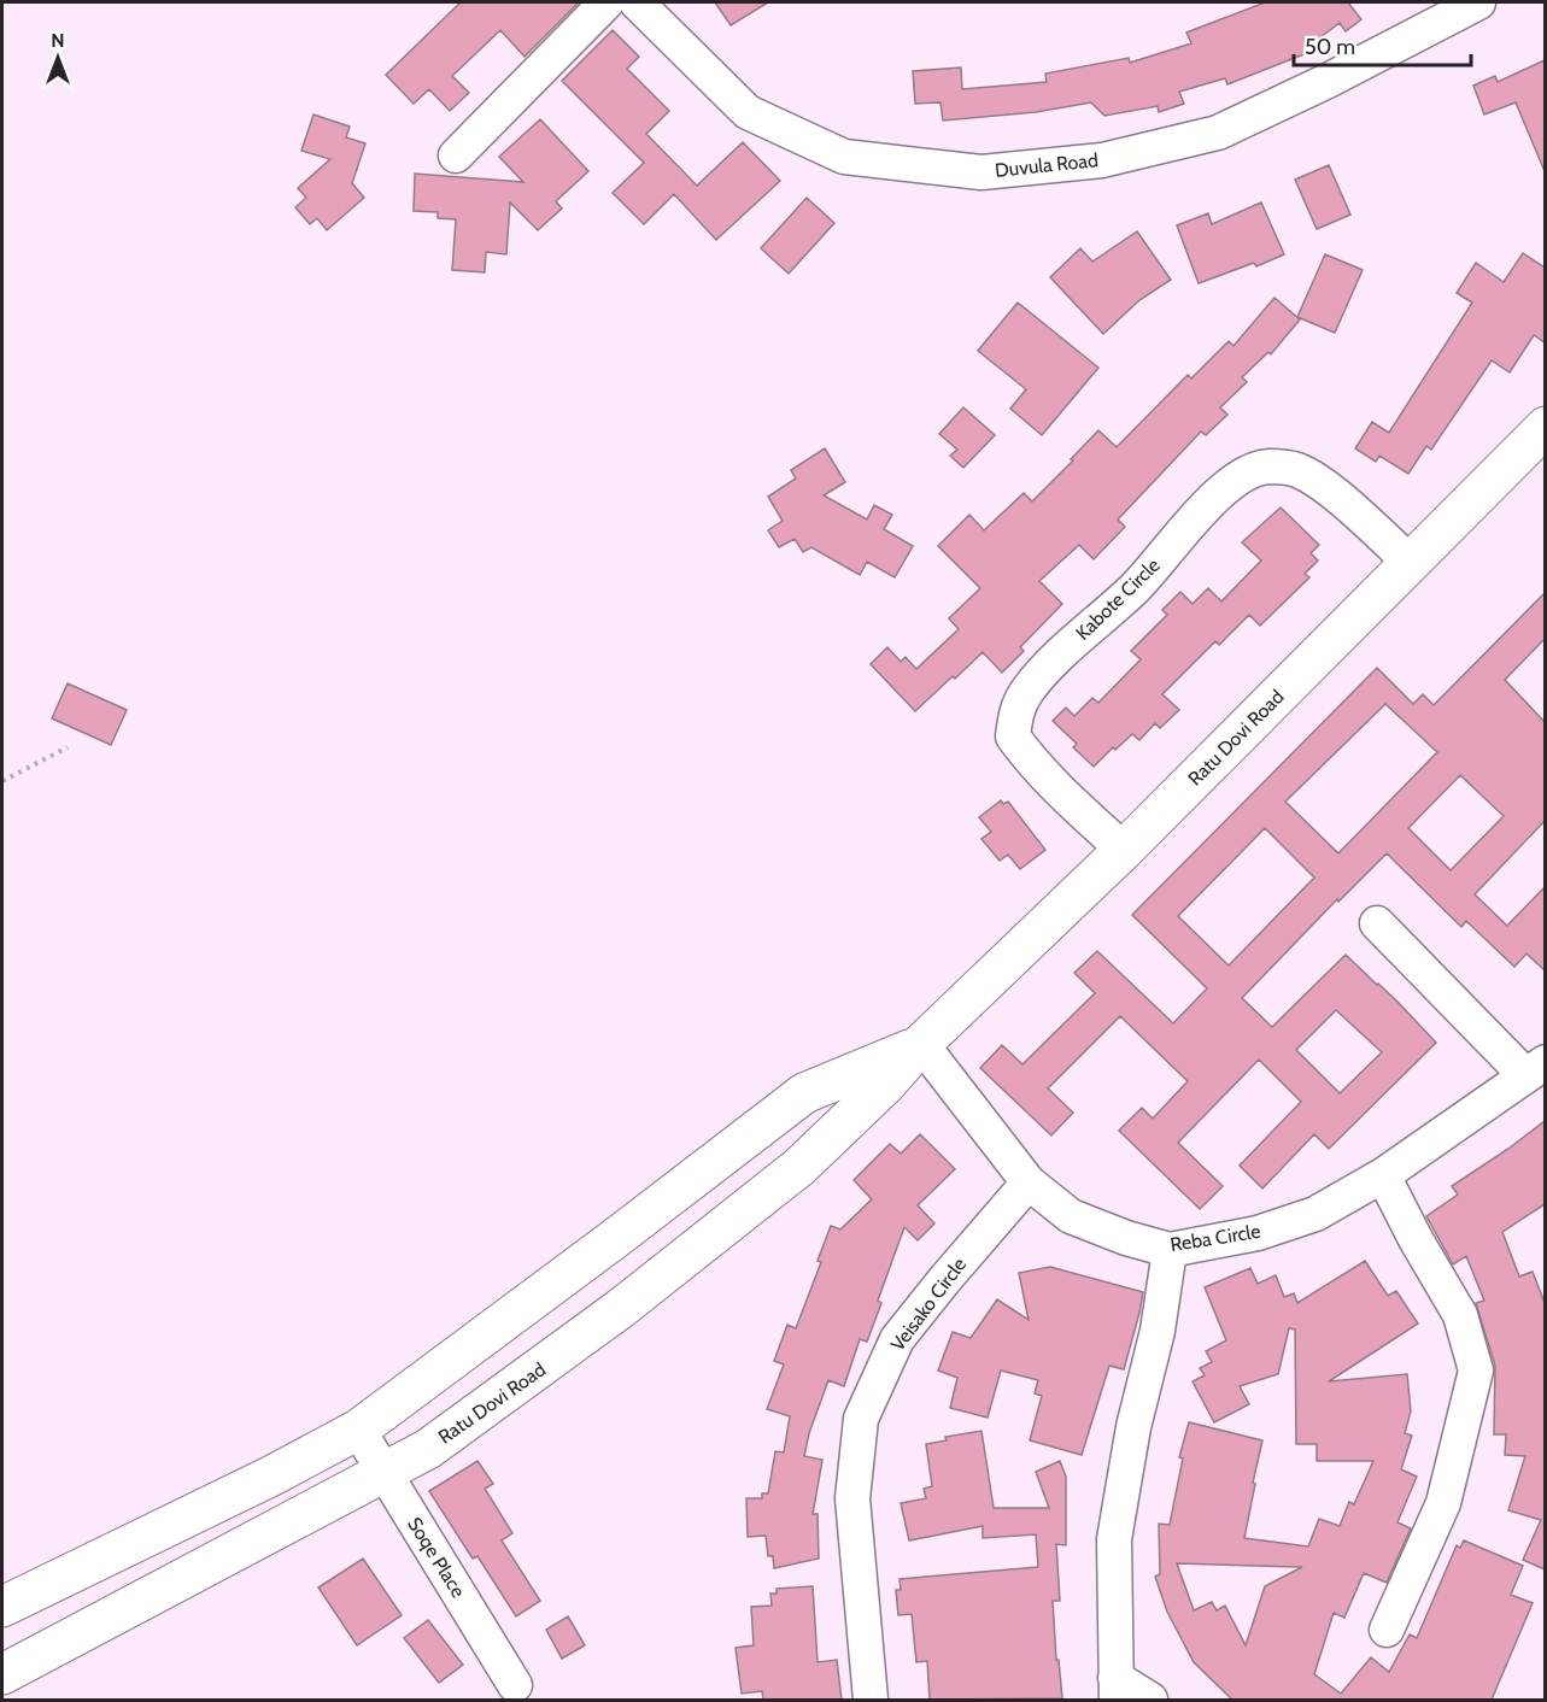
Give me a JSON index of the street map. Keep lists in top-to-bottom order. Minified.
{"streets":{"main road":["Ratu Dovi Road"],"street":["Duvula Road","Kabote Circle","Reba Circle","Veisako Circle","Soqe Place"]},"crossings":[["Kabote Circle","Ratu Dovi Road"],["Ratu Dovi Road","Reba Circle"],["Ratu Dovi Road","Soqe Place"],["Reba Circle","Veisako Circle"]],"scale_bar":"50 m","north":"top"}
